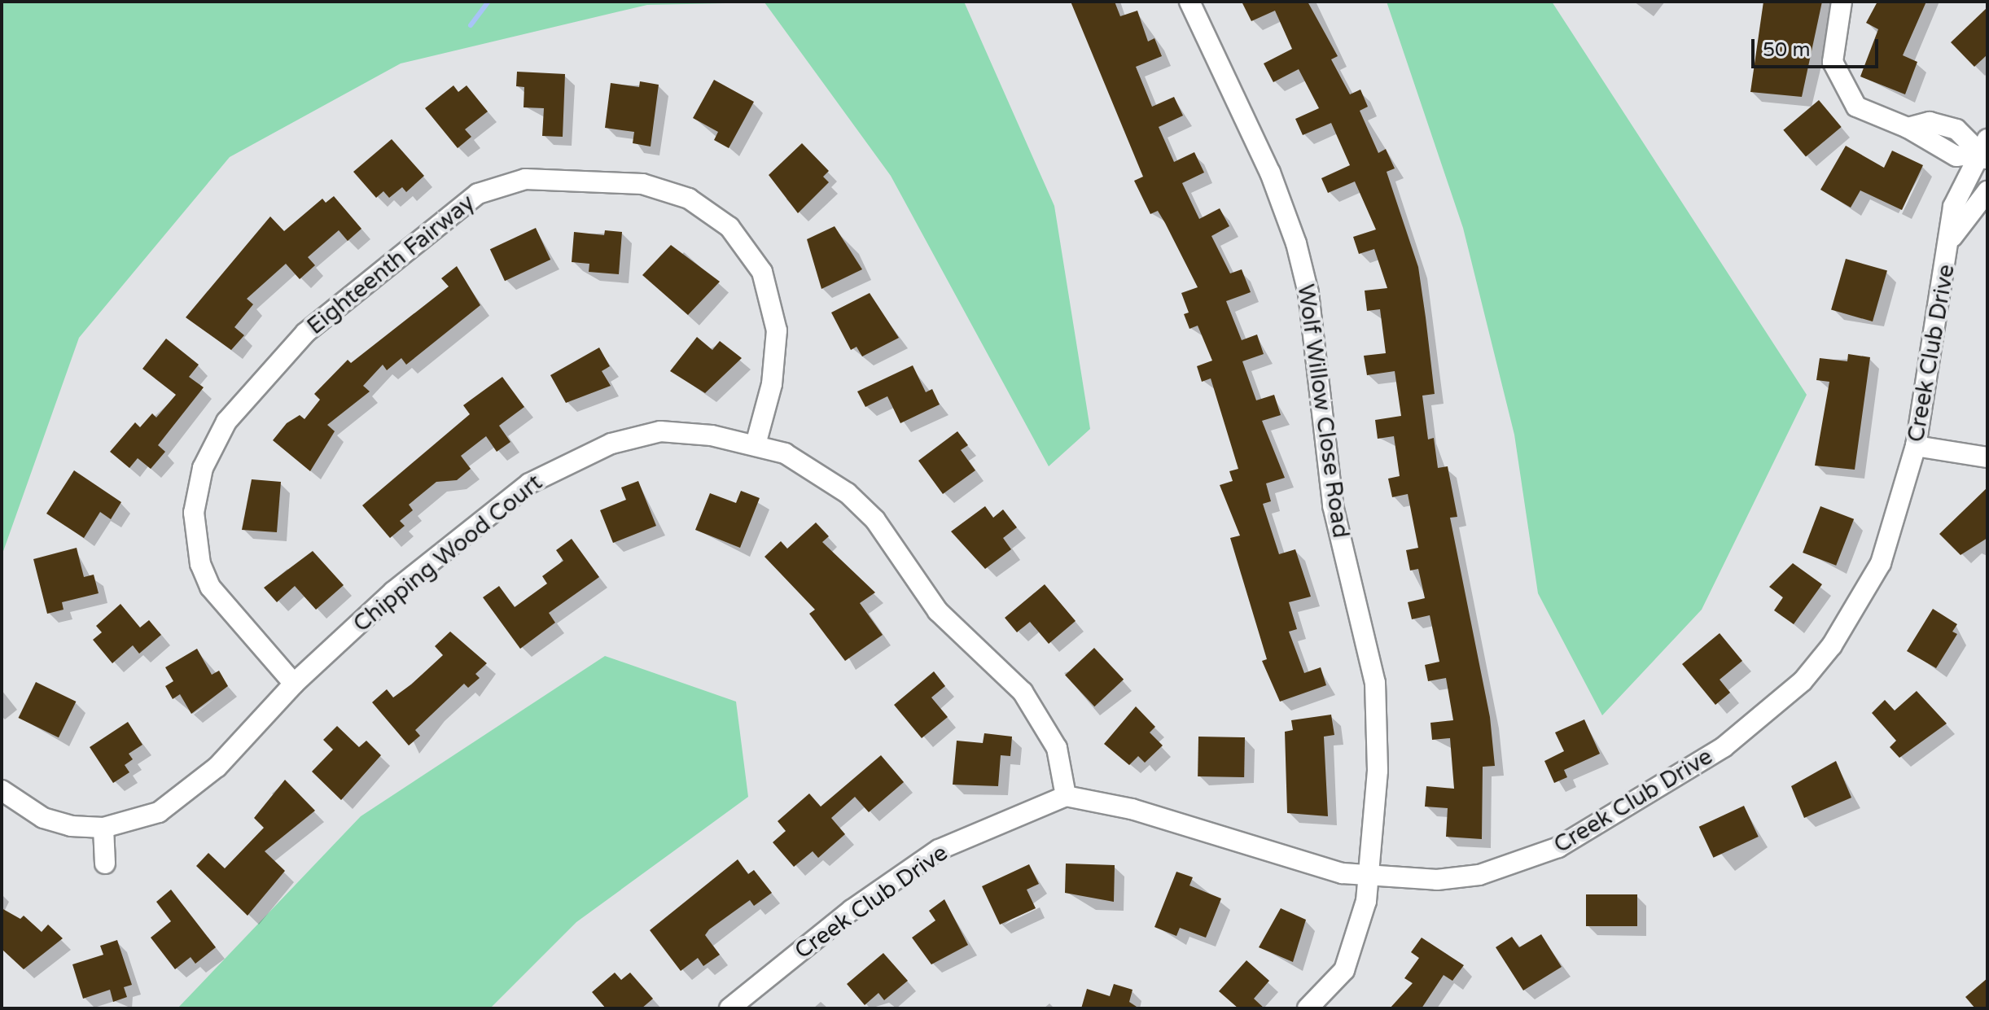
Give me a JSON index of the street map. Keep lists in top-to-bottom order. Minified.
{"streets":{"street":["Eighteenth Fairway","Creek Club Drive","Wolf Willow Close Road","Chipping Wood Court"]},"crossings":[["Eighteenth Fairway","Chipping Wood Court"],["Creek Club Drive","Wolf Willow Close Road"],["Creek Club Drive","Chipping Wood Court"]],"scale_bar":"50 m"}
